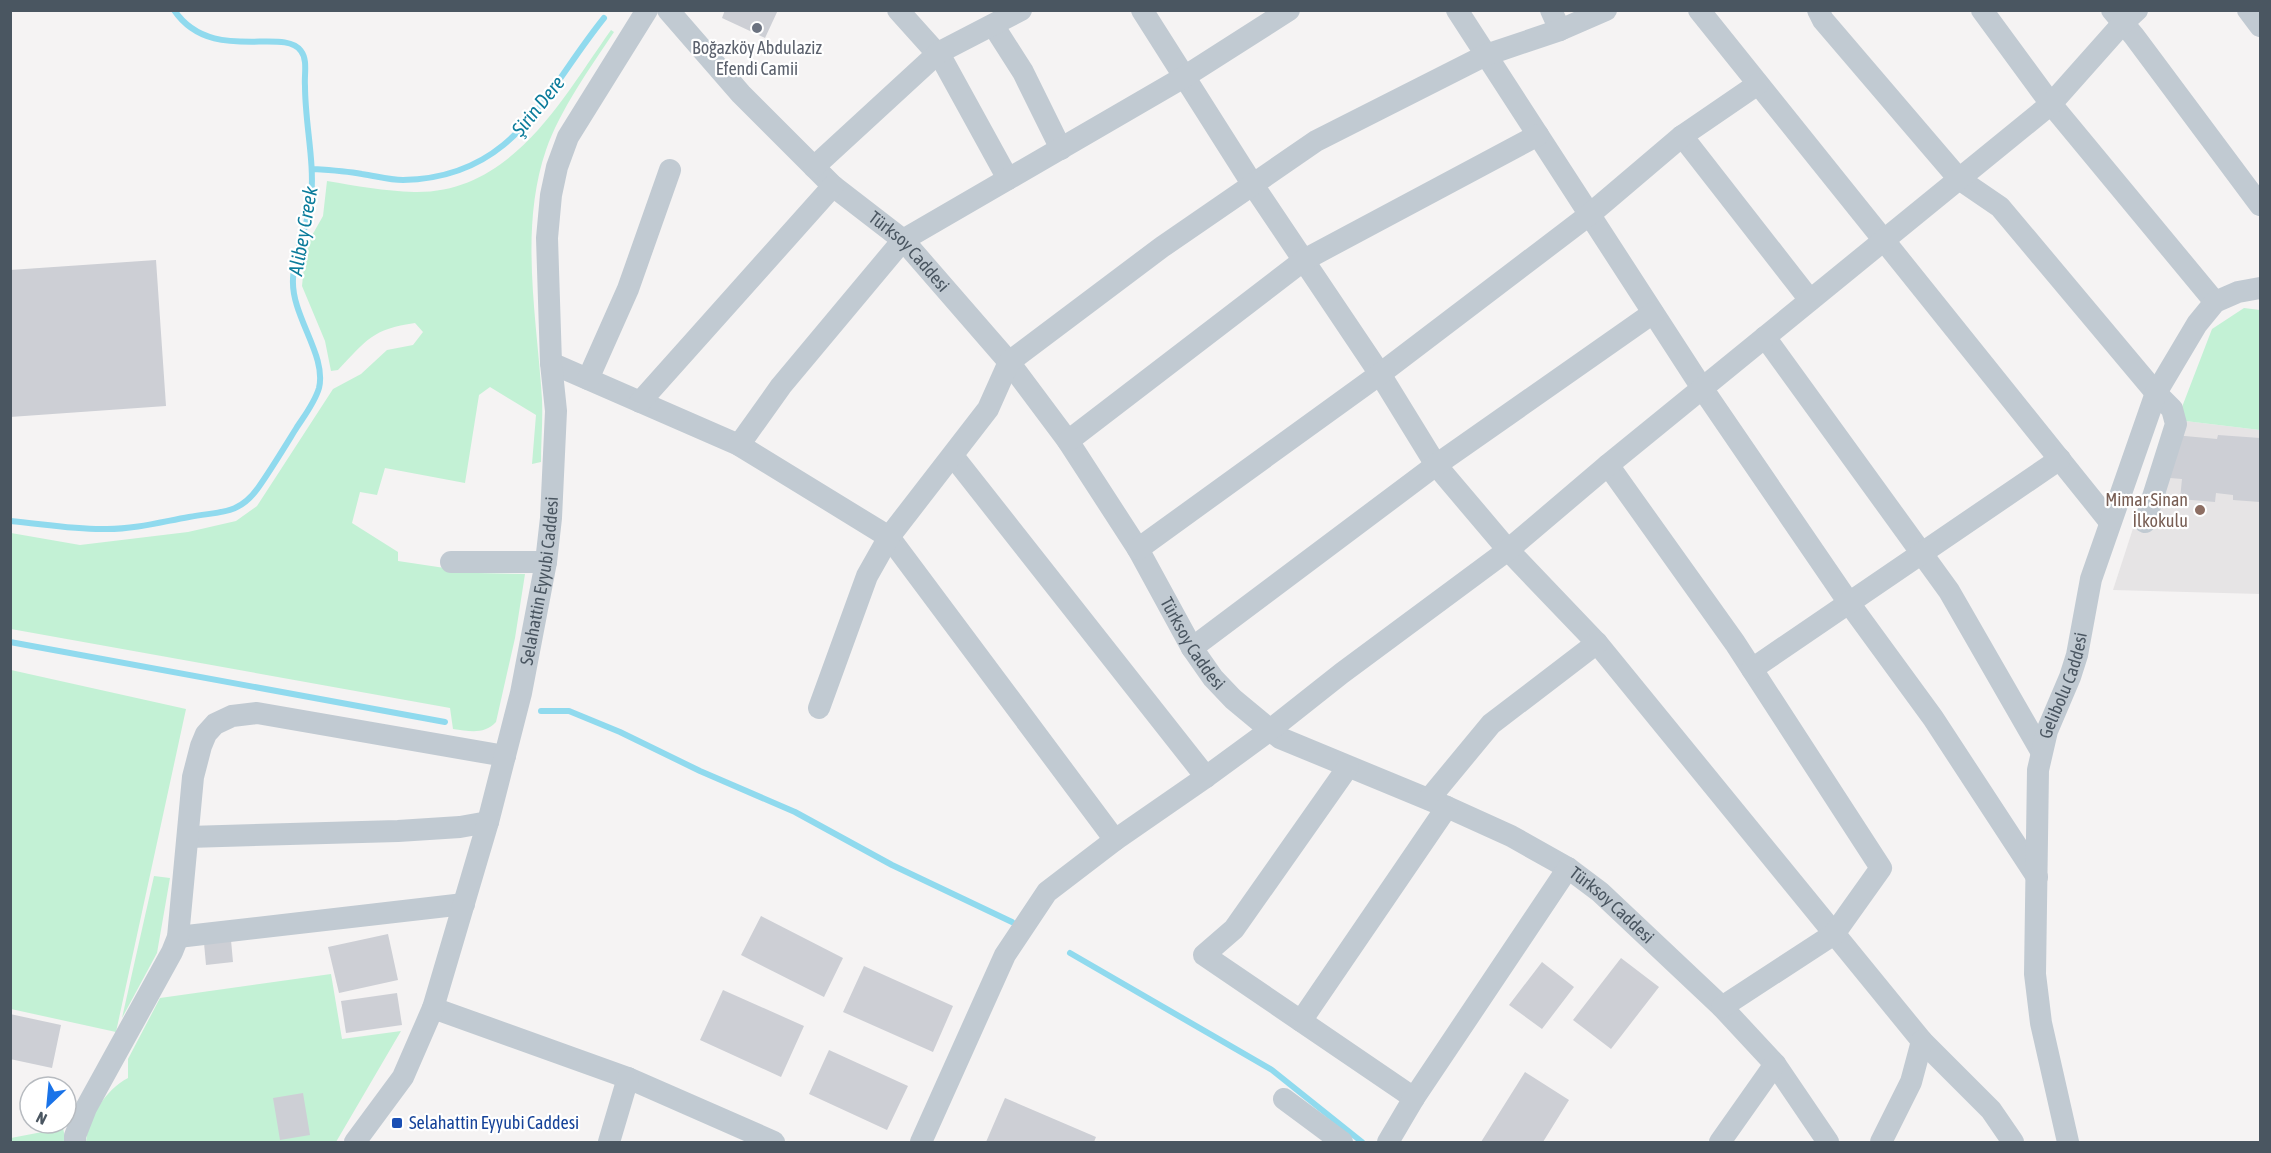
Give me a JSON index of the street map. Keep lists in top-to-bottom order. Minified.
{"streets":{"street":["Türksoy Caddesi","Selahattin Eyyubi Caddesi","Gelibolu Caddesi"]},"water":["Şirin Dere","Alibey Creek"],"places":{"other":["Boğazköy Abdulaziz Efendi Camii","Mimar Sinan İlkokulu"],"transit":["Selahattin Eyyubi Caddesi"]},"north":"bottom left"}
